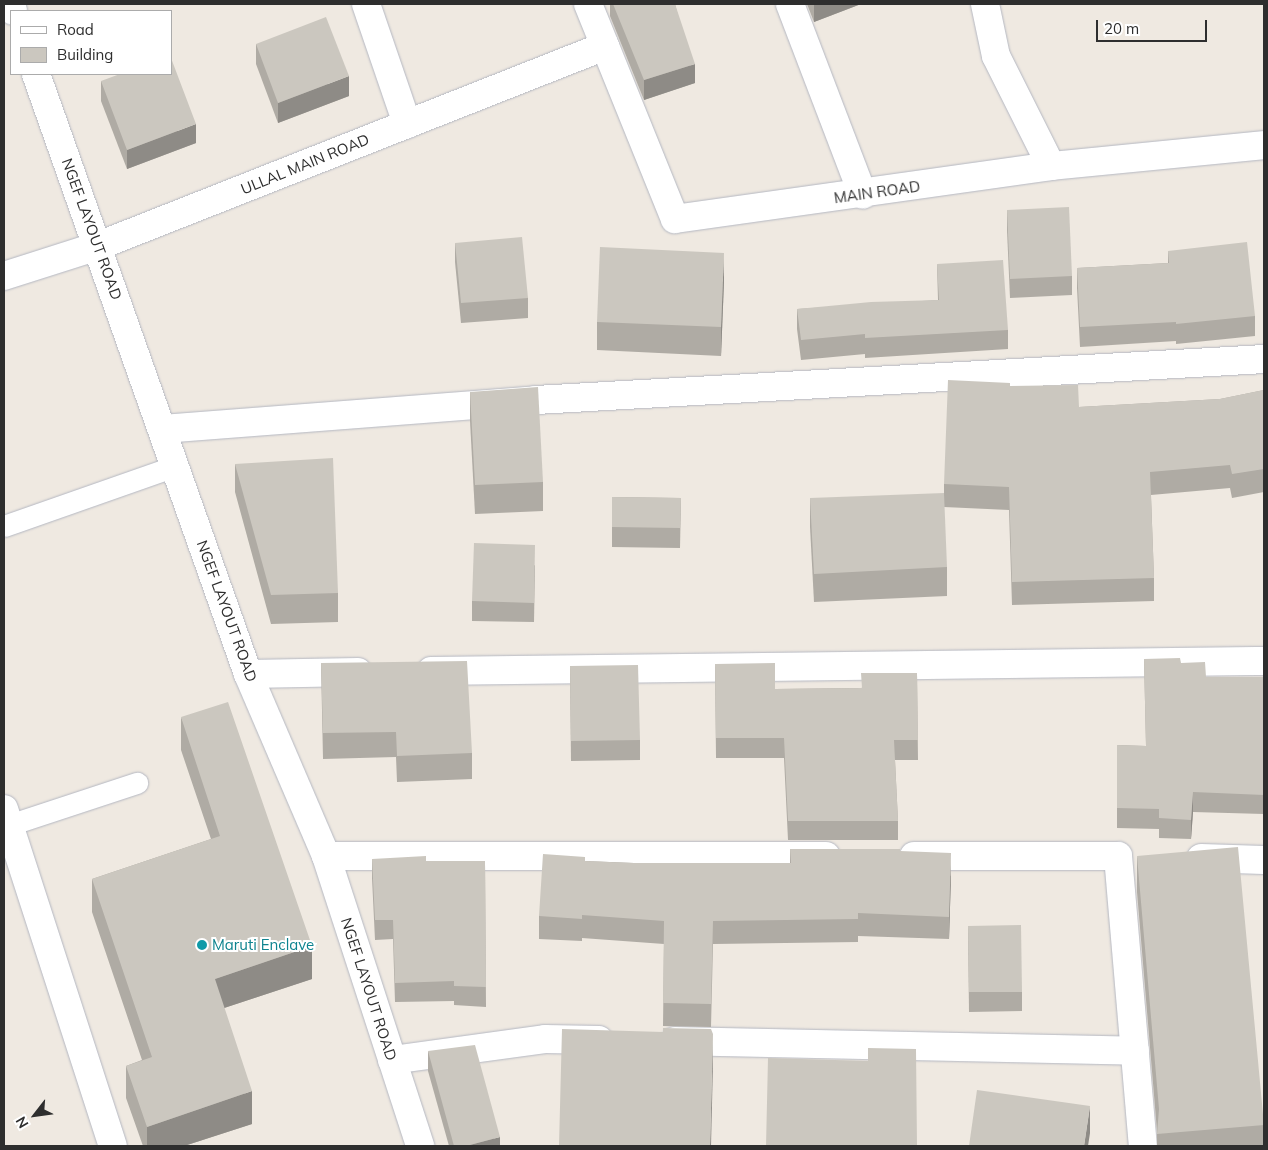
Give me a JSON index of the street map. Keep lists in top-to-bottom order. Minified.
{"streets":{"street":["ULLAL MAIN ROAD","MAIN ROAD","NGEF LAYOUT ROAD"]},"crossings":[["ULLAL MAIN ROAD","MAIN ROAD"],["ULLAL MAIN ROAD","NGEF LAYOUT ROAD"]],"places":["Maruti Enclave"],"legend":["Road","Building"],"scale_bar":"20 m","north":"bottom left"}
